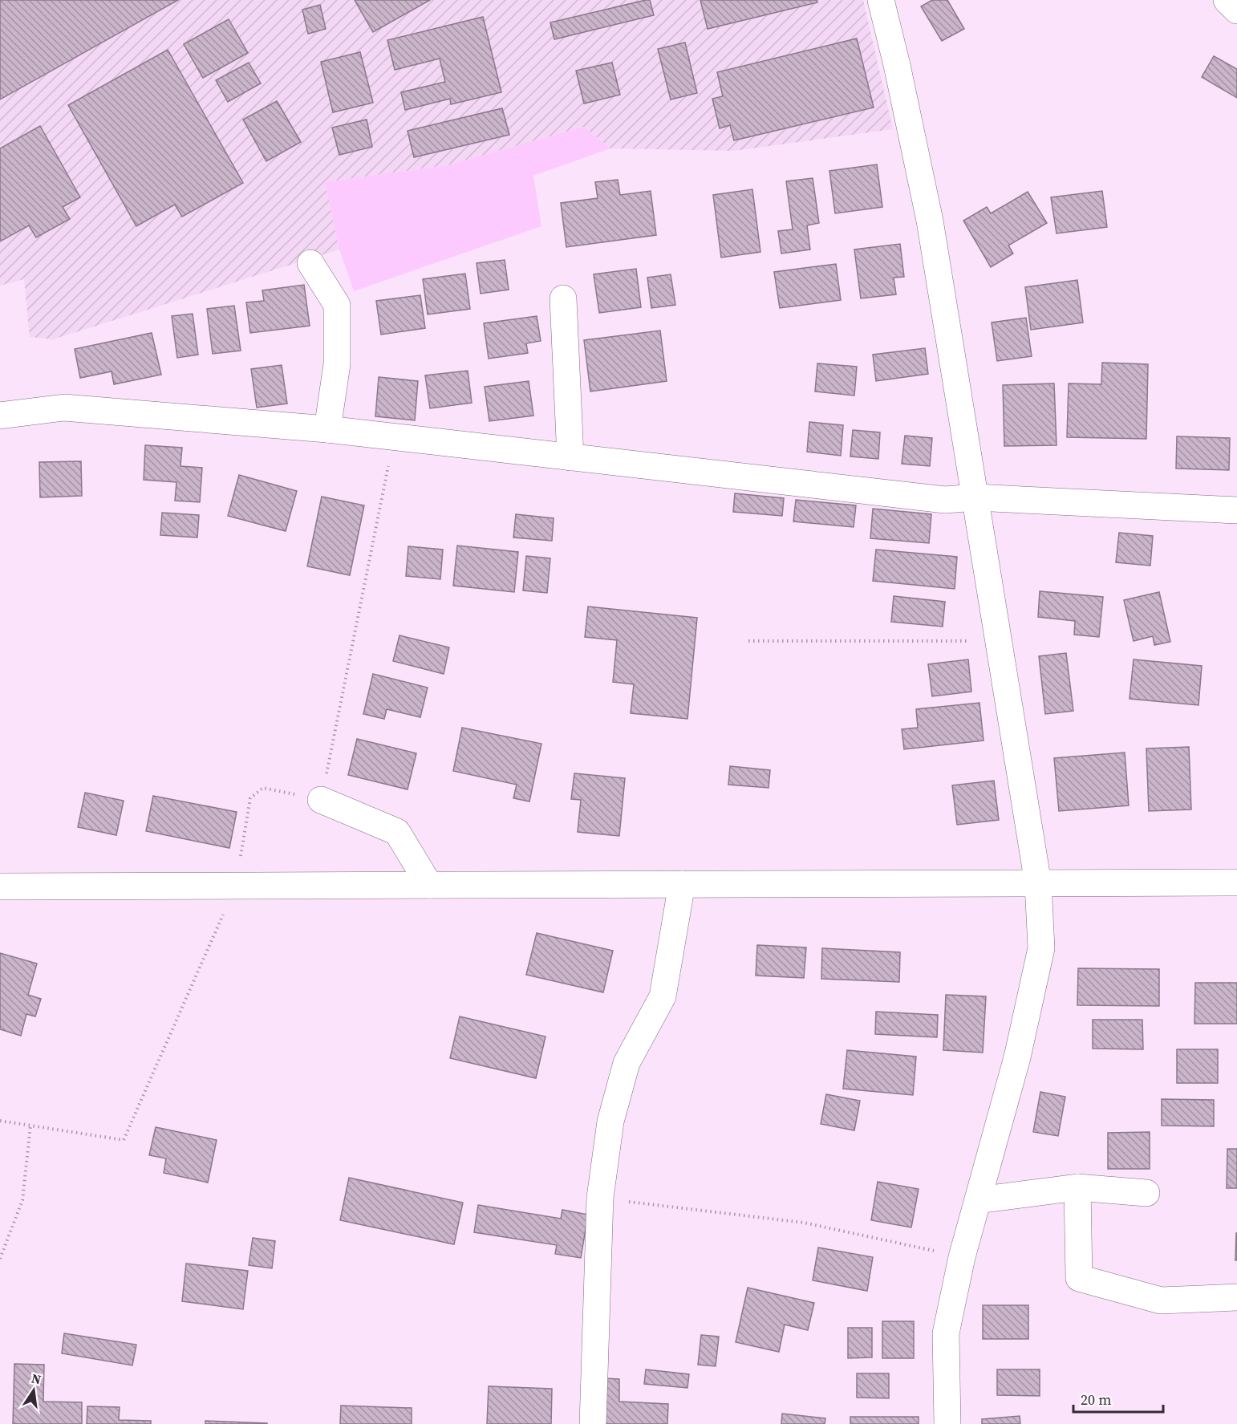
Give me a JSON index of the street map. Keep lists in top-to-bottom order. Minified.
{"scale_bar":"20 m","north":"top"}
